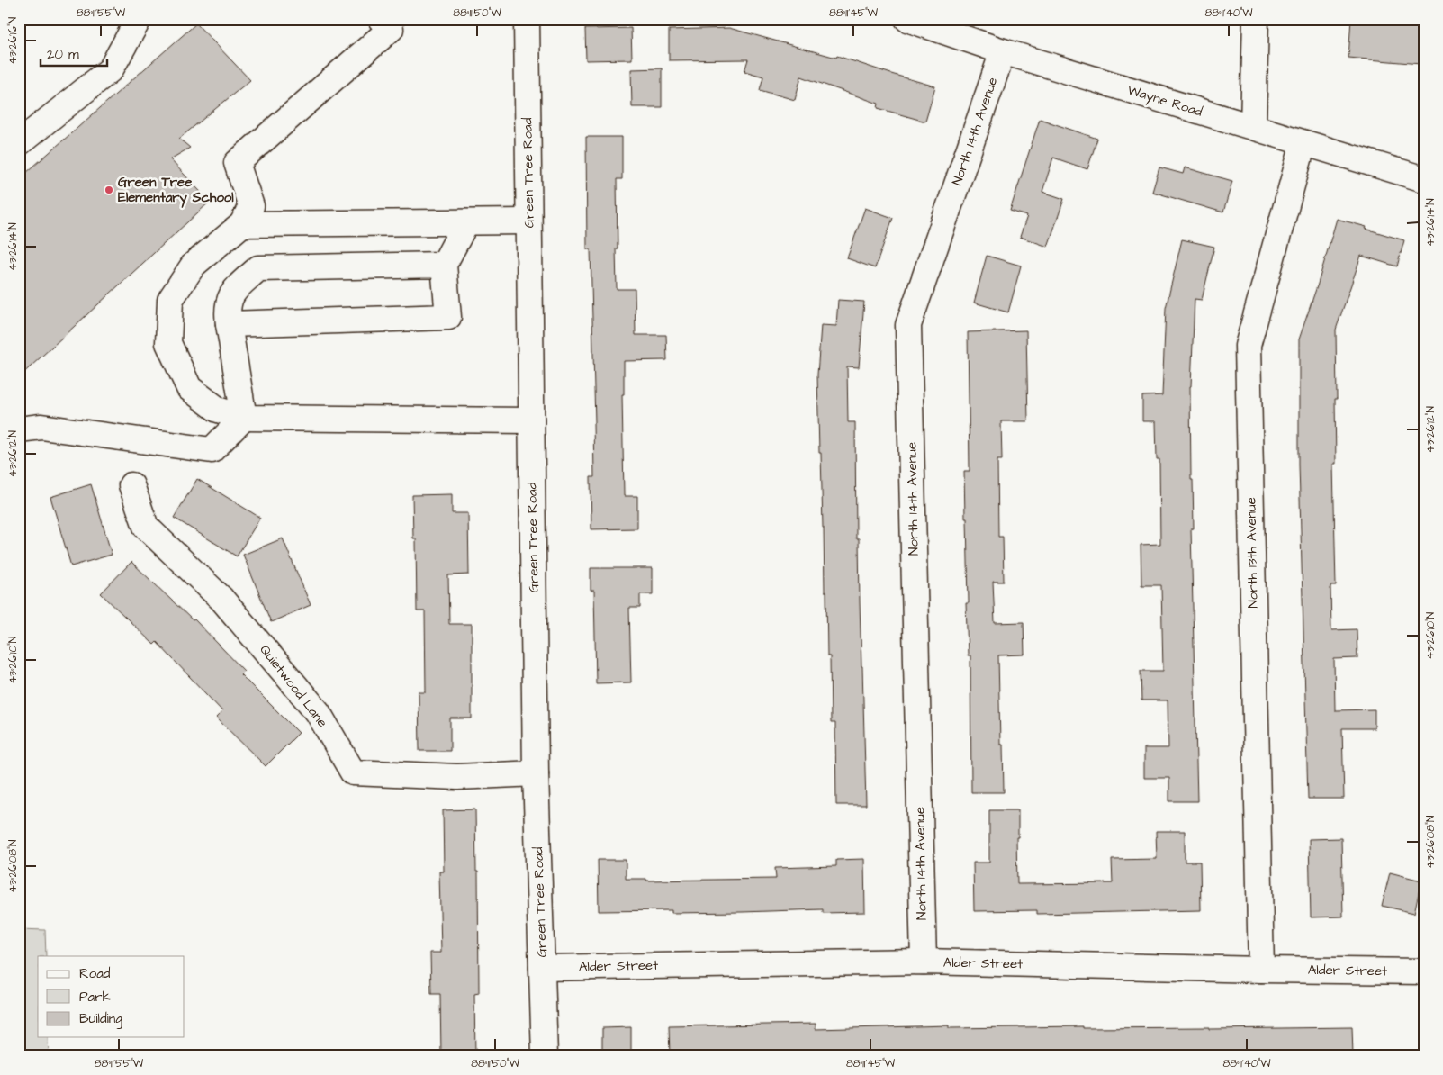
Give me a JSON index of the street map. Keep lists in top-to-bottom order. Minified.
{"streets":{"street":["Wayne Road","North 14th Avenue","Green Tree Road","North 13th Avenue","Quietwood Lane","Alder Street"]},"crossings":[["Wayne Road","North 14th Avenue"],["Wayne Road","North 13th Avenue"],["North 14th Avenue","Alder Street"],["Green Tree Road","Quietwood Lane"],["Green Tree Road","Alder Street"],["North 13th Avenue","Alder Street"]],"places":["Green Tree Elementary School"],"legend":["Road","Park","Building"],"scale_bar":"20 m","coordinates":["88°11'55\"W","88°11'50\"W","88°11'45\"W","88°11'40\"W","43°26'16\"N","43°26'14\"N","43°26'12\"N","43°26'10\"N","43°26'08\"N"]}
